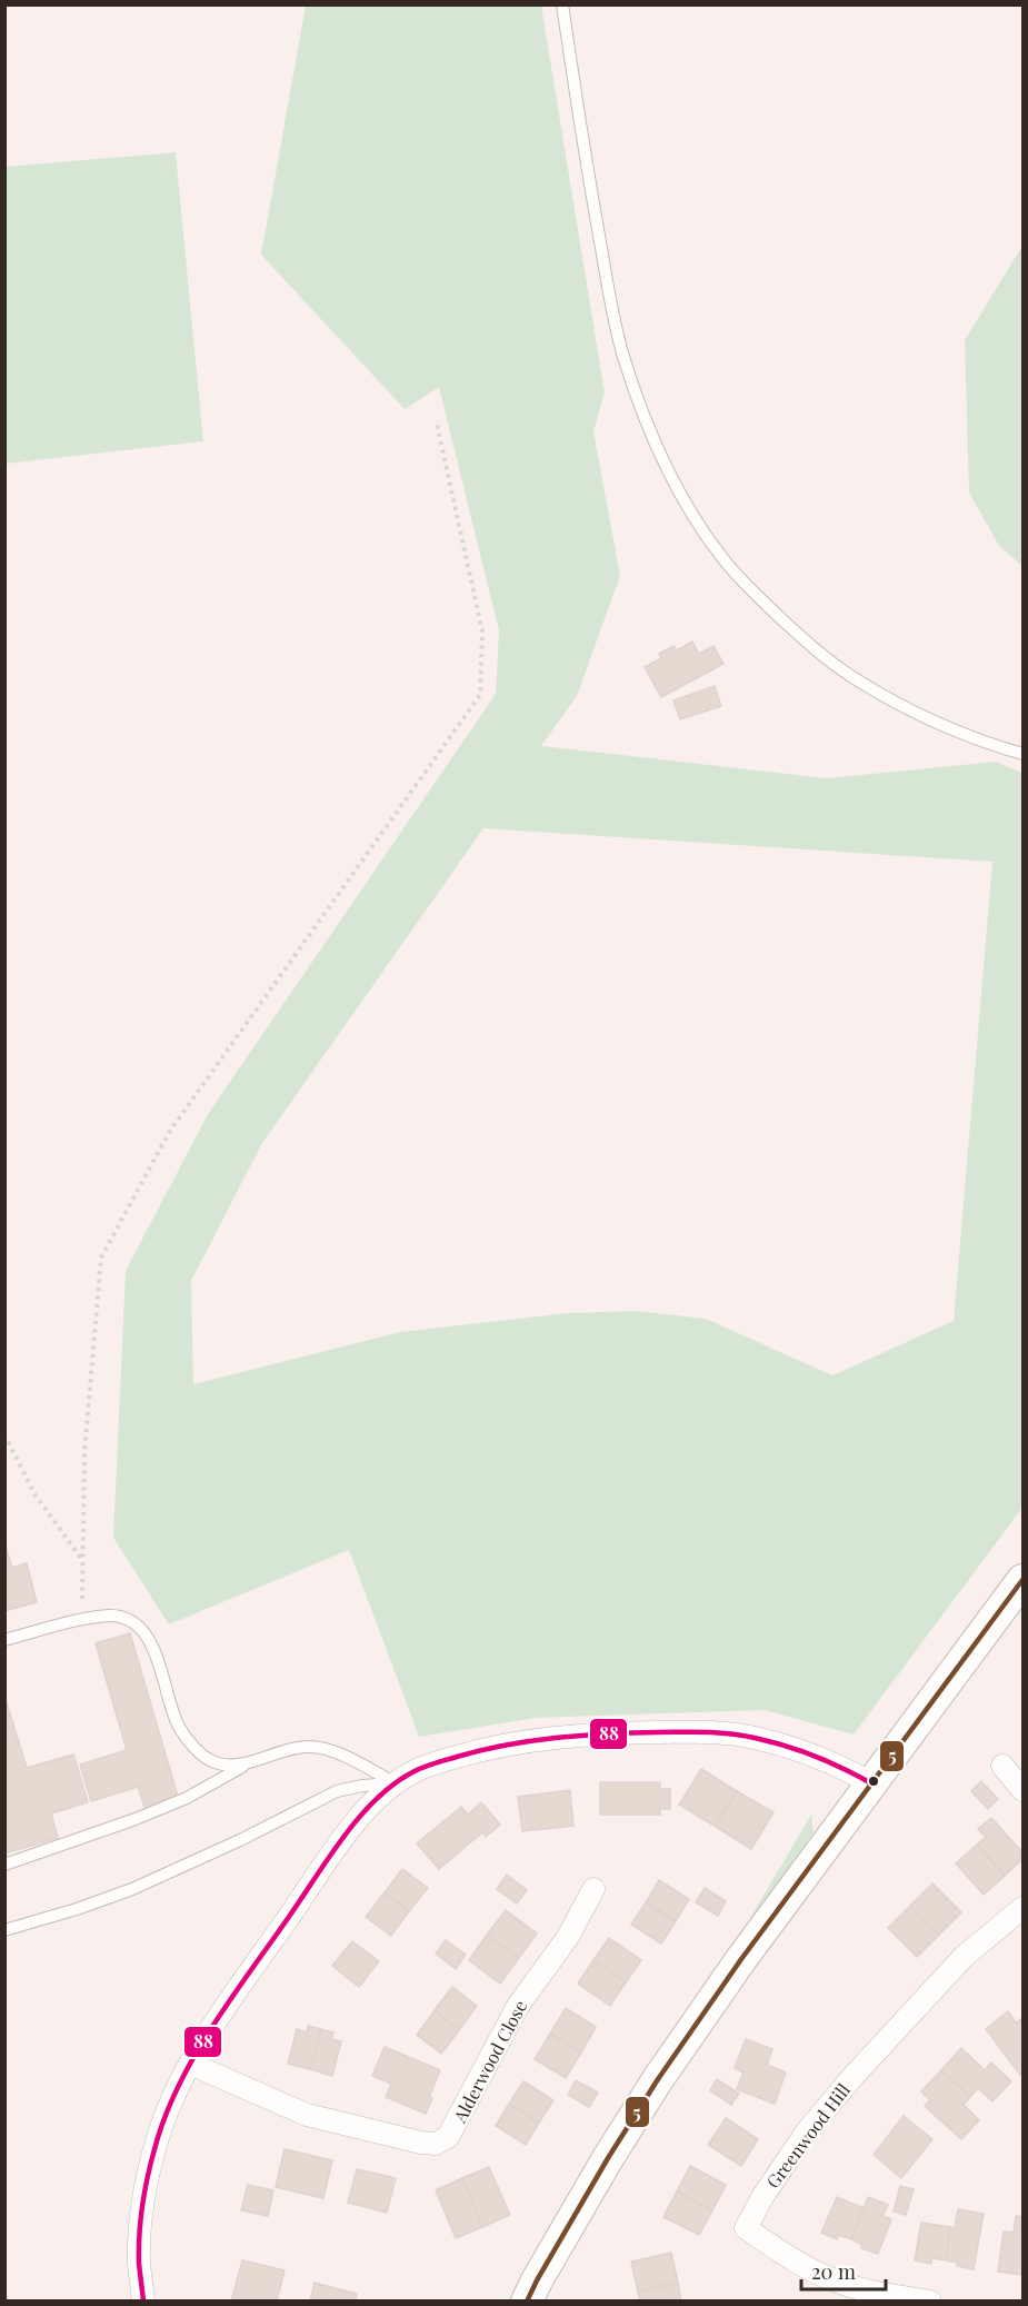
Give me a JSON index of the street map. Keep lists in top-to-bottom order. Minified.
{"streets":{"street":["Alderwood Close","Greenwood Hill"]},"lines":["transit line 5","transit line 88"],"scale_bar":"20 m"}
